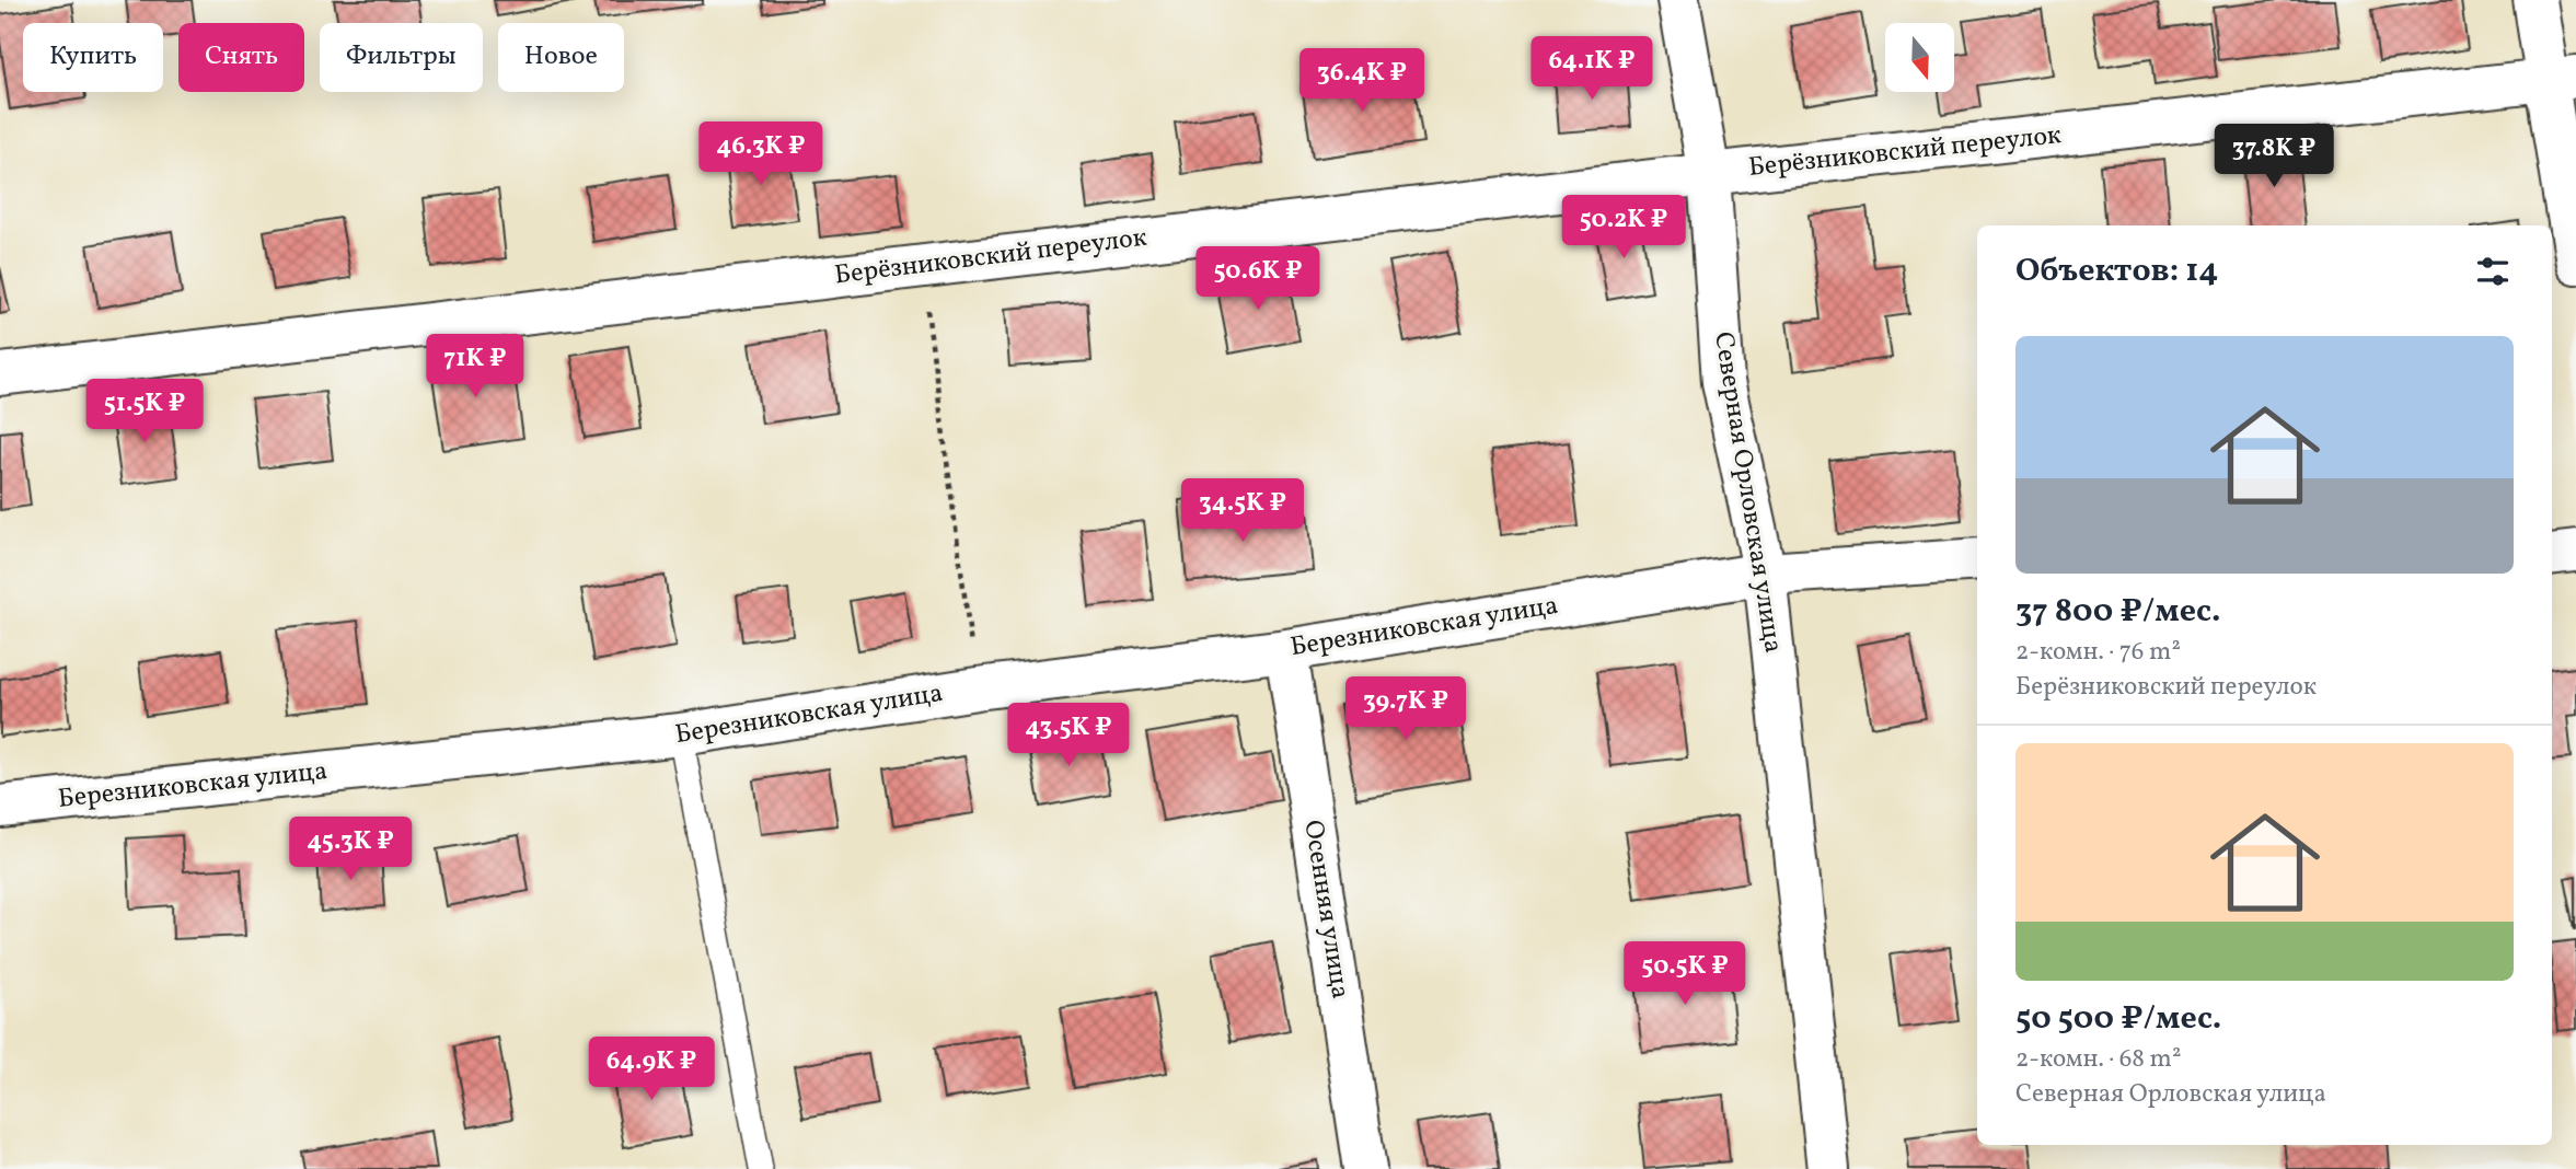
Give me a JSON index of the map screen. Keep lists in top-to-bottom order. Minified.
{"streets":{"street":["Берёзниковский переулок","Северная Орловская улица","Березниковская улица","Осенняя улица"]},"crossings":[["Берёзниковский переулок","Северная Орловская улица"],["Северная Орловская улица","Березниковская улица"],["Березниковская улица","Осенняя улица"]],"north":"bottom","page":{"chip":["Купить","Снять","Фильтры","Новое"],"price":["64.1K ₽","36.4K ₽","46.3K ₽","37.8K ₽","50.2K ₽","50.6K ₽","71K ₽","51.5K ₽","34.5K ₽","39.7K ₽","43.5K ₽","45.3K ₽","50.5K ₽","64.9K ₽"],"heading":"Объектов: 14","list":[{"name":"37 800 ₽/мес.","note":"2-комн. · 76 m² · Берёзниковский переулок"},{"name":"50 500 ₽/мес.","note":"2-комн. · 68 m² · Северная Орловская улица"}]}}
